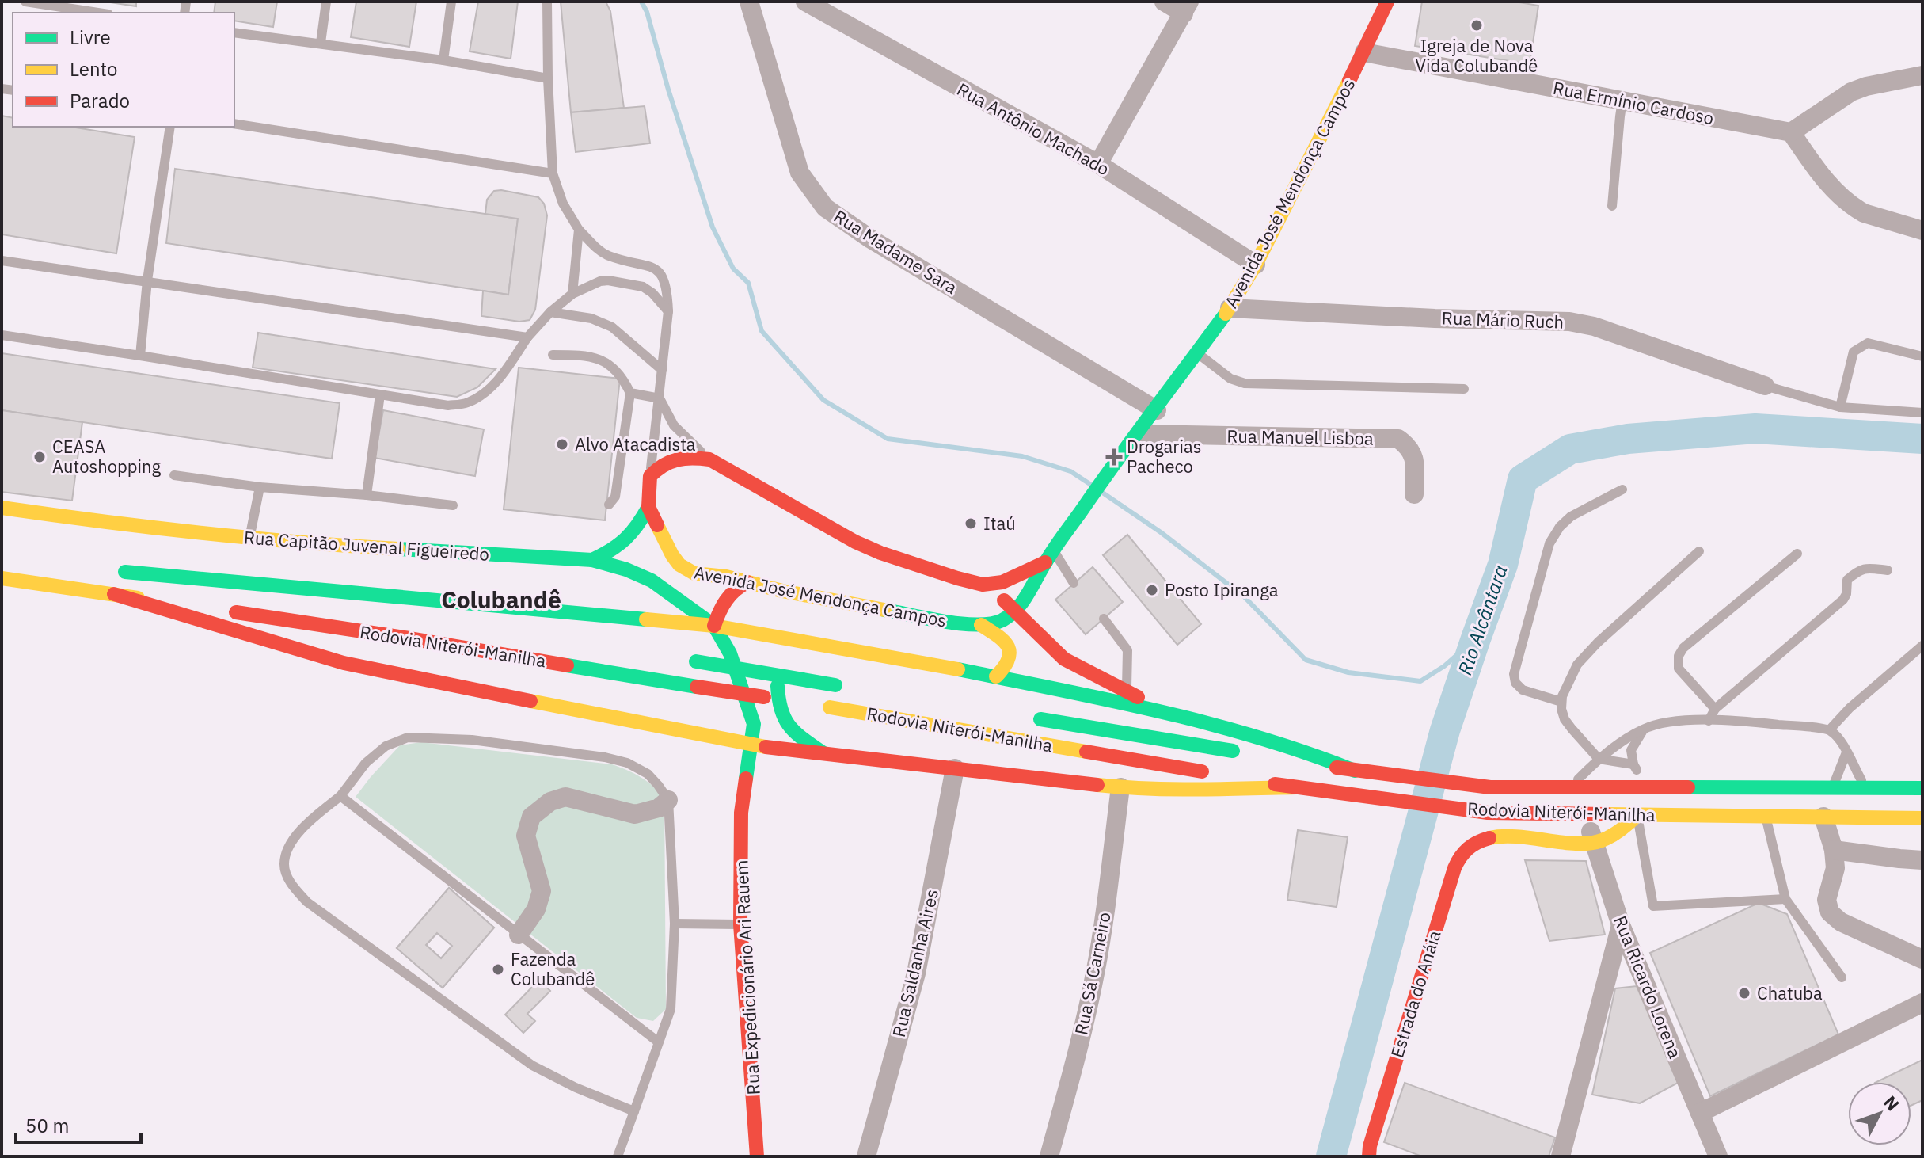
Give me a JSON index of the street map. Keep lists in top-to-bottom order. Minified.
{"streets":{"main road":["Avenida José Mendonça Campos","Rua Capitão Juvenal Figueiredo","Rodovia Niterói-Manilha","Rua Expedicionário Ari Rauem","Estrada do Anáia"],"street":["Rua Ermínio Cardoso","Rua Antônio Machado","Rua Madame Sara","Rua Mário Ruch","Rua Manuel Lisboa","Rua Saldanha Aires","Rua Sá Carneiro","Rua Ricardo Lorena"]},"crossings":[["Rua Ermínio Cardoso","Avenida José Mendonça Campos"],["Rua Antônio Machado","Avenida José Mendonça Campos"],["Avenida José Mendonça Campos","Rua Madame Sara"],["Avenida José Mendonça Campos","Rua Mário Ruch"],["Avenida José Mendonça Campos","Rua Manuel Lisboa"],["Rua Capitão Juvenal Figueiredo","Rua Expedicionário Ari Rauem"],["Rodovia Niterói-Manilha","Rua Ricardo Lorena"],["Rua Ricardo Lorena","Estrada do Anáia"]],"districts":["Colubandê"],"water":["Rio Alcântara"],"places":{"other":["Igreja de Nova Vida Colubandê","Alvo Atacadista","CEASA Autoshopping","Itaú","Posto Ipiranga","Fazenda Colubandê","Chatuba"],"health":["Drogarias Pacheco"]},"legend":["Livre","Lento","Parado"],"scale_bar":"50 m","north":"top right"}
